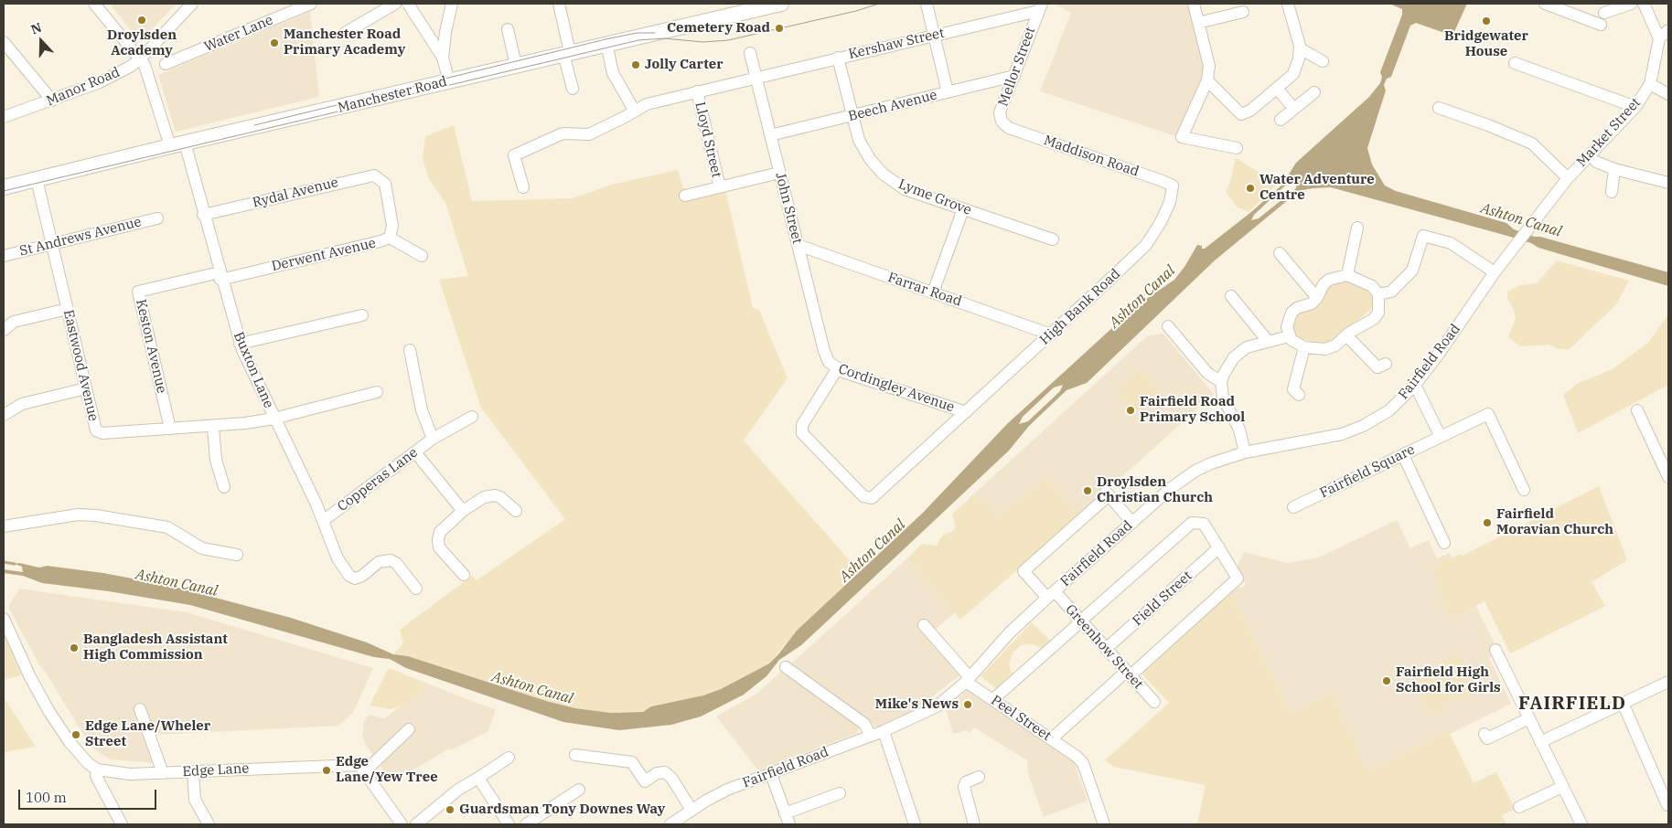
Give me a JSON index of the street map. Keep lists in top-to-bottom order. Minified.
{"streets":{"main road":["Manchester Road"],"street":["Water Lane","Kershaw Street","Mellor Street","Manor Road","Beech Avenue","Market Street","Lloyd Street","Maddison Road","Rydal Avenue","Lyme Grove","John Street","St Andrews Avenue","Derwent Avenue","Farrar Road","High Bank Road","Keston Avenue","Fairfield Road","Eastwood Avenue","Buxton Lane","Cordingley Avenue","Fairfield Square","Copperas Lane","Field Street","Greenhow Street","Peel Street","Edge Lane"]},"crossings":[["Kershaw Street","Mellor Street"],["Kershaw Street","Lloyd Street"],["Kershaw Street","Lyme Grove"],["Kershaw Street","John Street"],["Mellor Street","Beech Avenue"],["Mellor Street","Maddison Road"],["Manor Road","Buxton Lane"],["Manchester Road","Eastwood Avenue"],["Manchester Road","Buxton Lane"],["Beech Avenue","Lyme Grove"],["Beech Avenue","John Street"],["Market Street","Fairfield Road"],["Maddison Road","High Bank Road"],["Rydal Avenue","Derwent Avenue"],["Rydal Avenue","Buxton Lane"],["John Street","Farrar Road"],["John Street","High Bank Road"],["John Street","Cordingley Avenue"],["St Andrews Avenue","Eastwood Avenue"],["Derwent Avenue","Keston Avenue"],["Derwent Avenue","Buxton Lane"],["Farrar Road","High Bank Road"],["High Bank Road","Cordingley Avenue"],["Keston Avenue","Eastwood Avenue"],["Keston Avenue","Buxton Lane"],["Fairfield Road","Greenhow Street"],["Fairfield Road","Peel Street"],["Eastwood Avenue","Buxton Lane"],["Buxton Lane","Copperas Lane"],["Field Street","Greenhow Street"]],"districts":["FAIRFIELD"],"water":["Ashton Canal"],"places":["Droylsden Academy","Bridgewater House","Cemetery Road","Manchester Road Primary Academy","Jolly Carter","Water Adventure Centre","Fairfield Road Primary School","Droylsden Christian Church","Fairfield Moravian Church","Bangladesh Assistant High Commission","Fairfield High School for Girls","Mike's News","Edge Lane/Wheler Street","Edge Lane/Yew Tree","Guardsman Tony Downes Way"],"scale_bar":"100 m","north":"top"}
